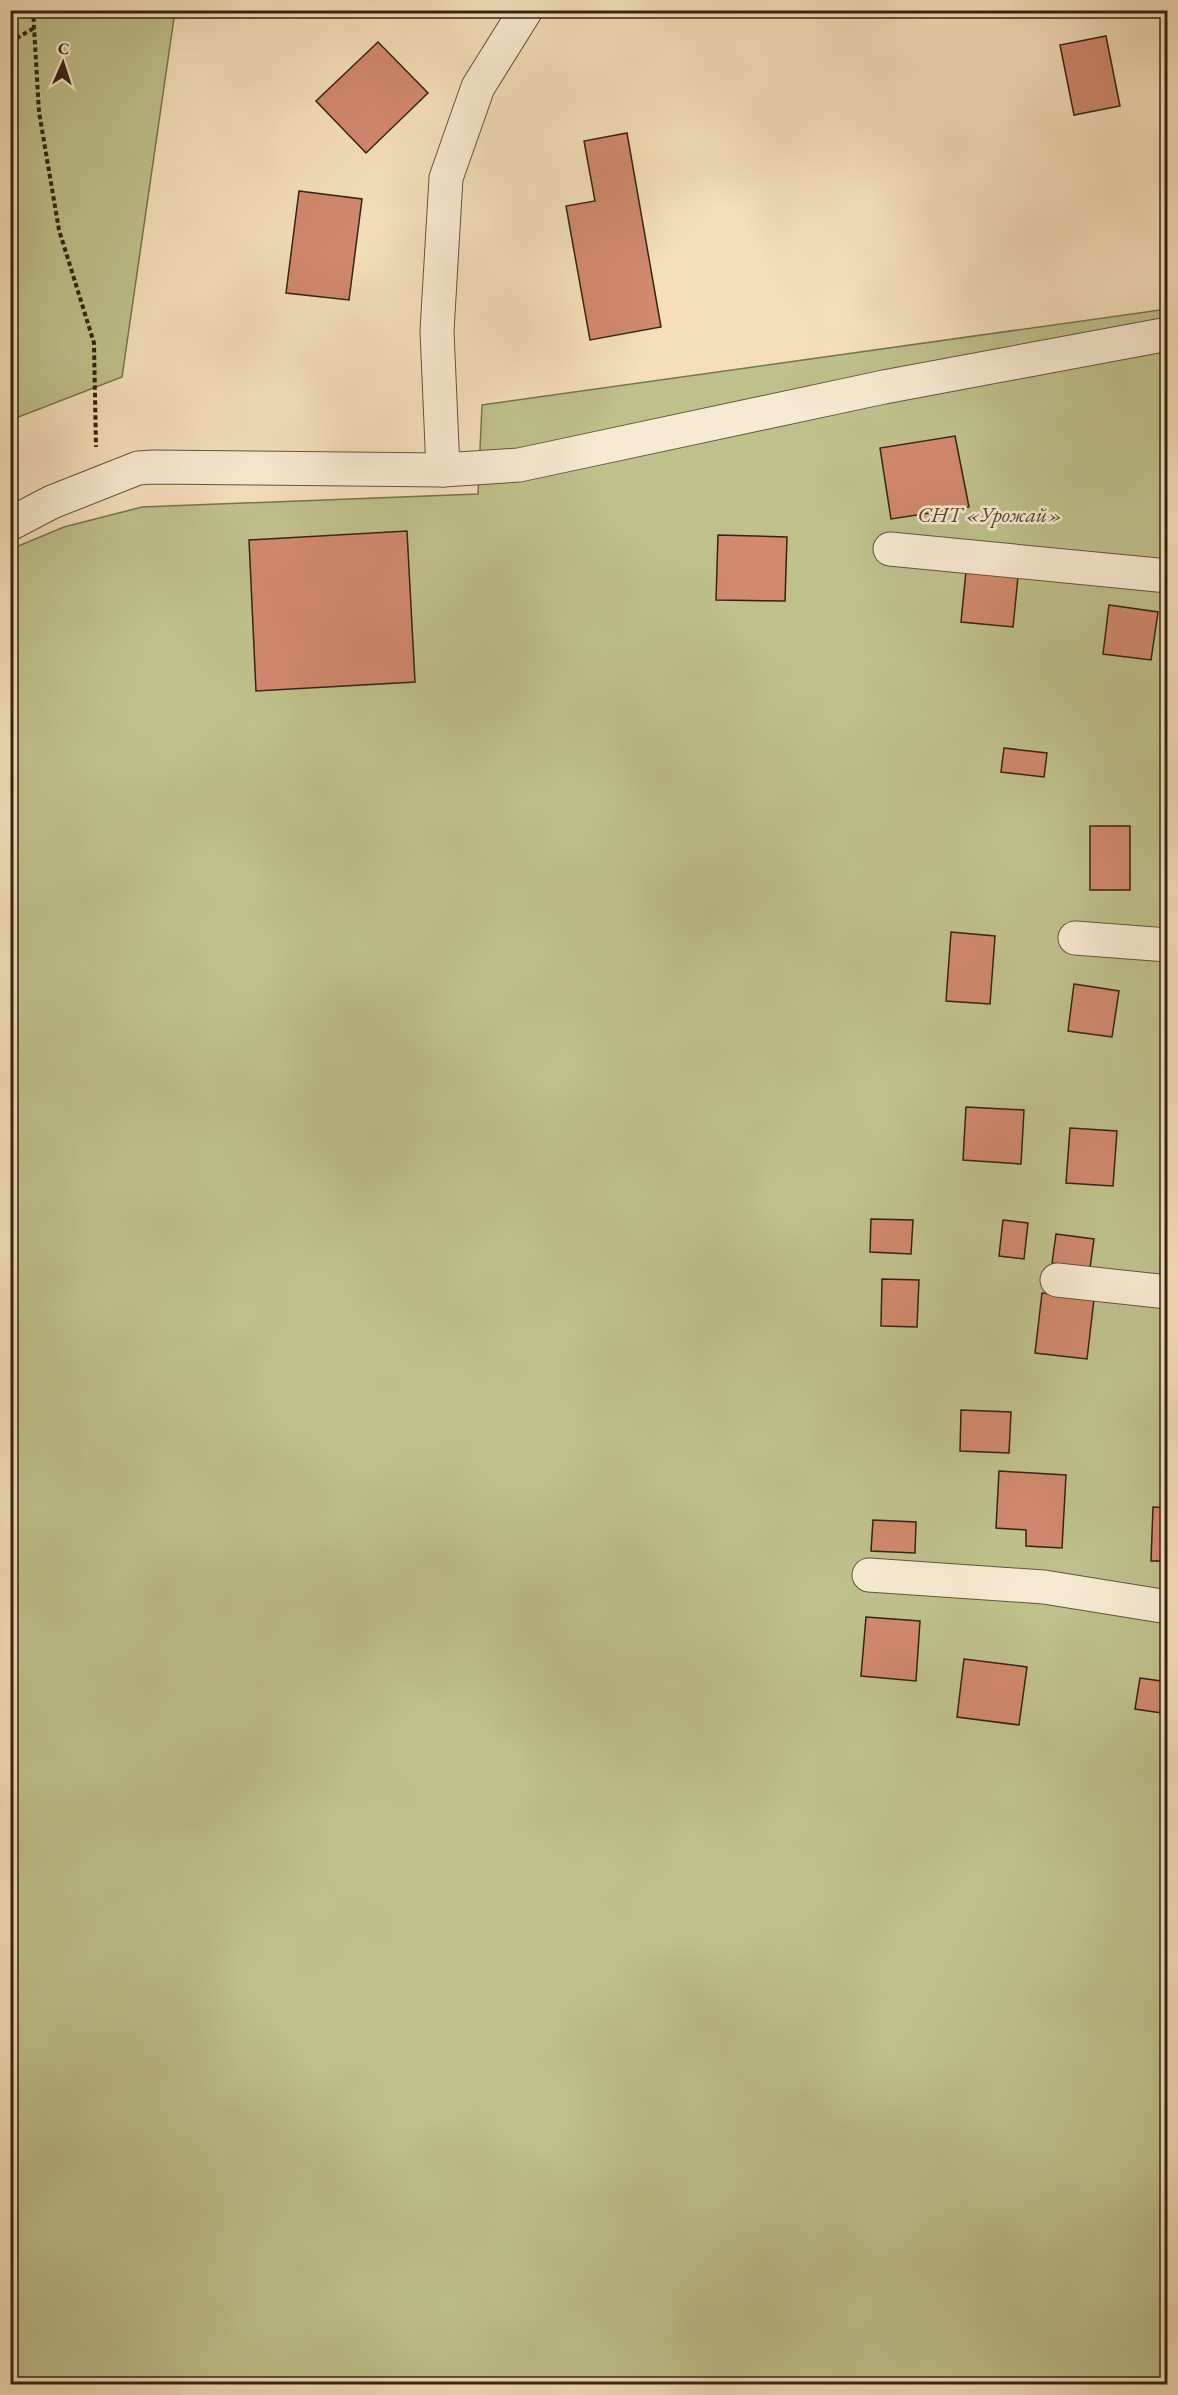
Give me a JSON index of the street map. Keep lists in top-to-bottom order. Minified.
{"parks":["СНТ «Урожай»"],"north":"top"}
